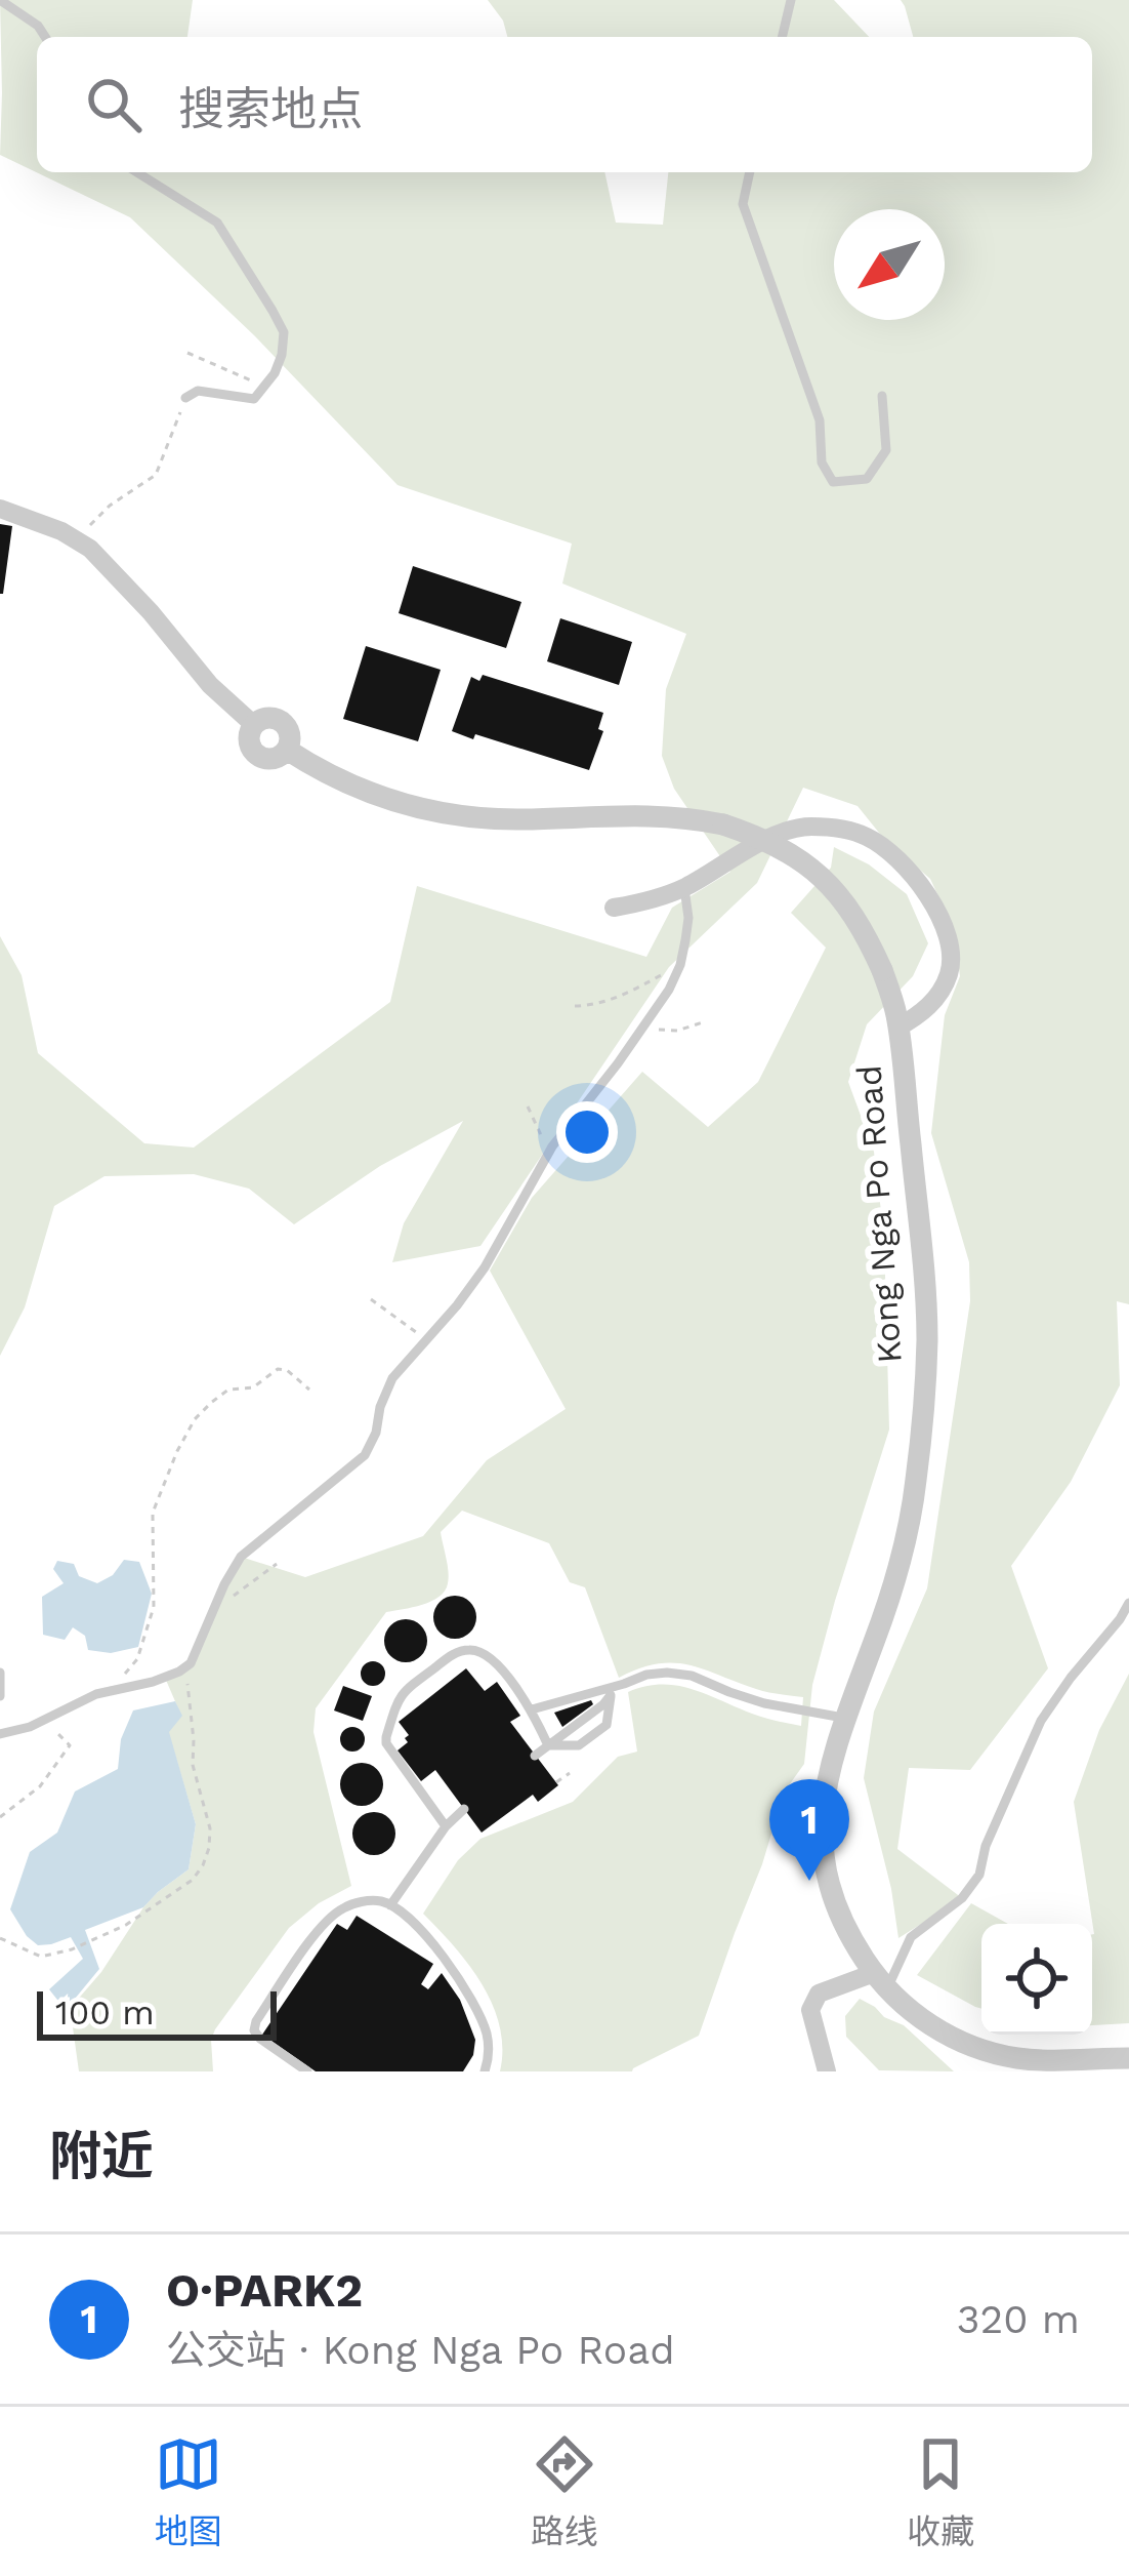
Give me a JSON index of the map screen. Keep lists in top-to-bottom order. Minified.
{"streets":{"street":["Kong Nga Po Road"]},"scale_bar":"100 m","north":"bottom left","page":{"search":"搜索地点","pins":"1","scale":"100 m","heading":"附近","list":[{"mark":"1","name":"O·PARK2","note":"公交站 · Kong Nga Po Road","value":"320 m"}],"nav":["地图","路线","收藏"]}}
